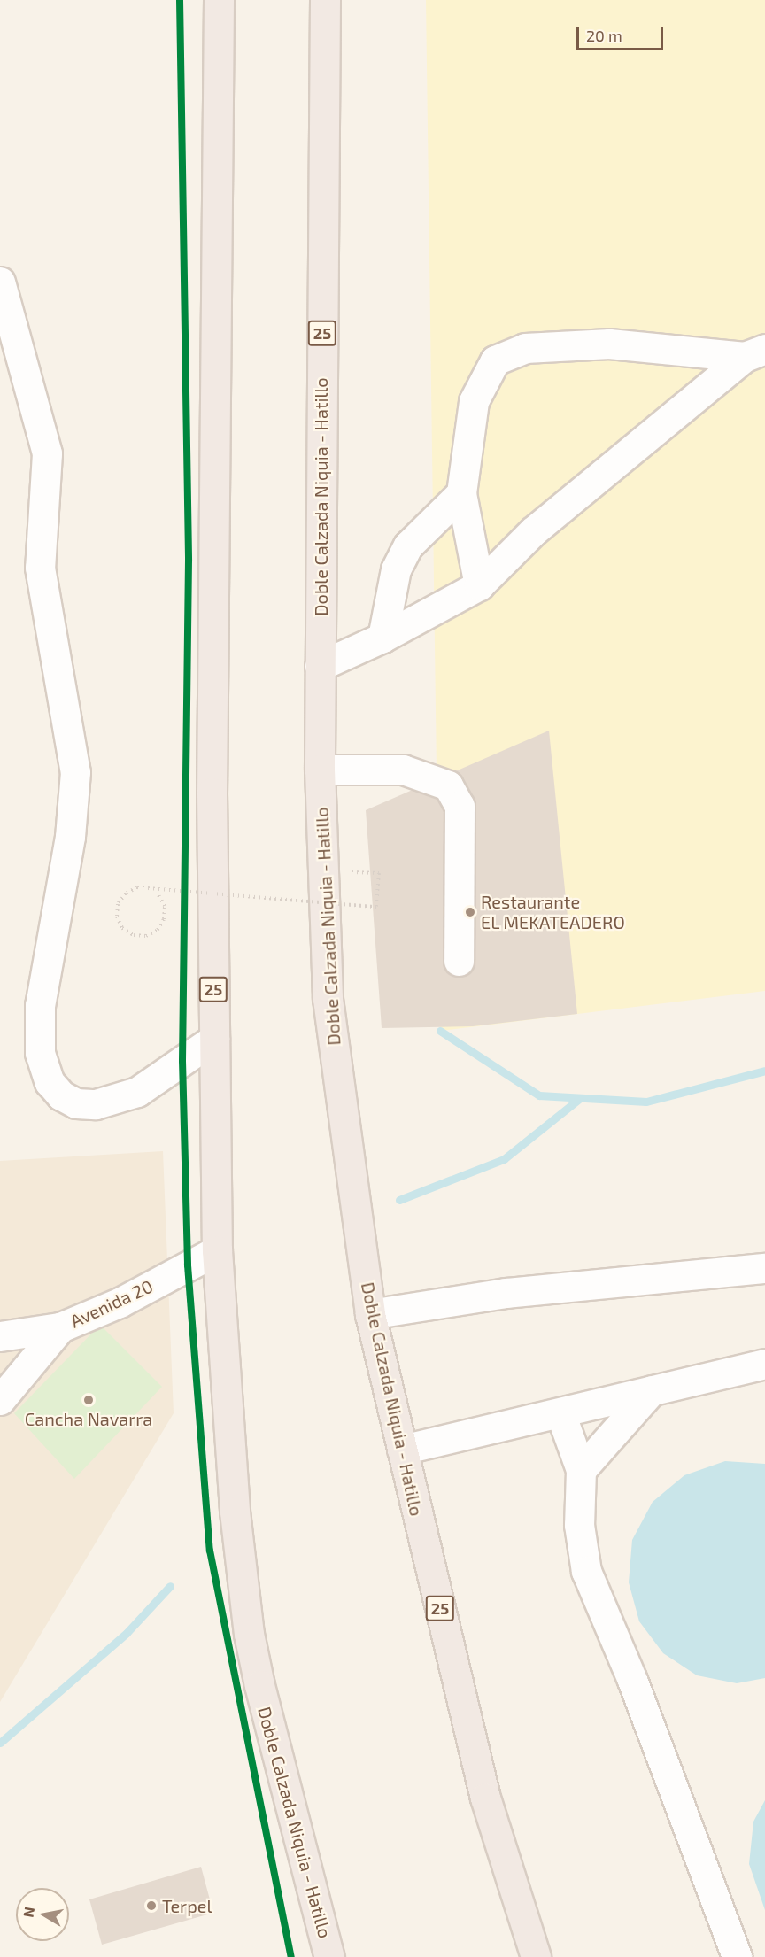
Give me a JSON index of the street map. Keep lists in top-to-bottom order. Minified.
{"streets":{"highway":["25","Doble Calzada Niquia - Hatillo"],"street":["Avenida 20"]},"crossings":[["Doble Calzada Niquia - Hatillo","Avenida 20"]],"places":["Restaurante EL MEKATEADERO","Cancha Navarra","Terpel"],"scale_bar":"20 m","north":"left"}
